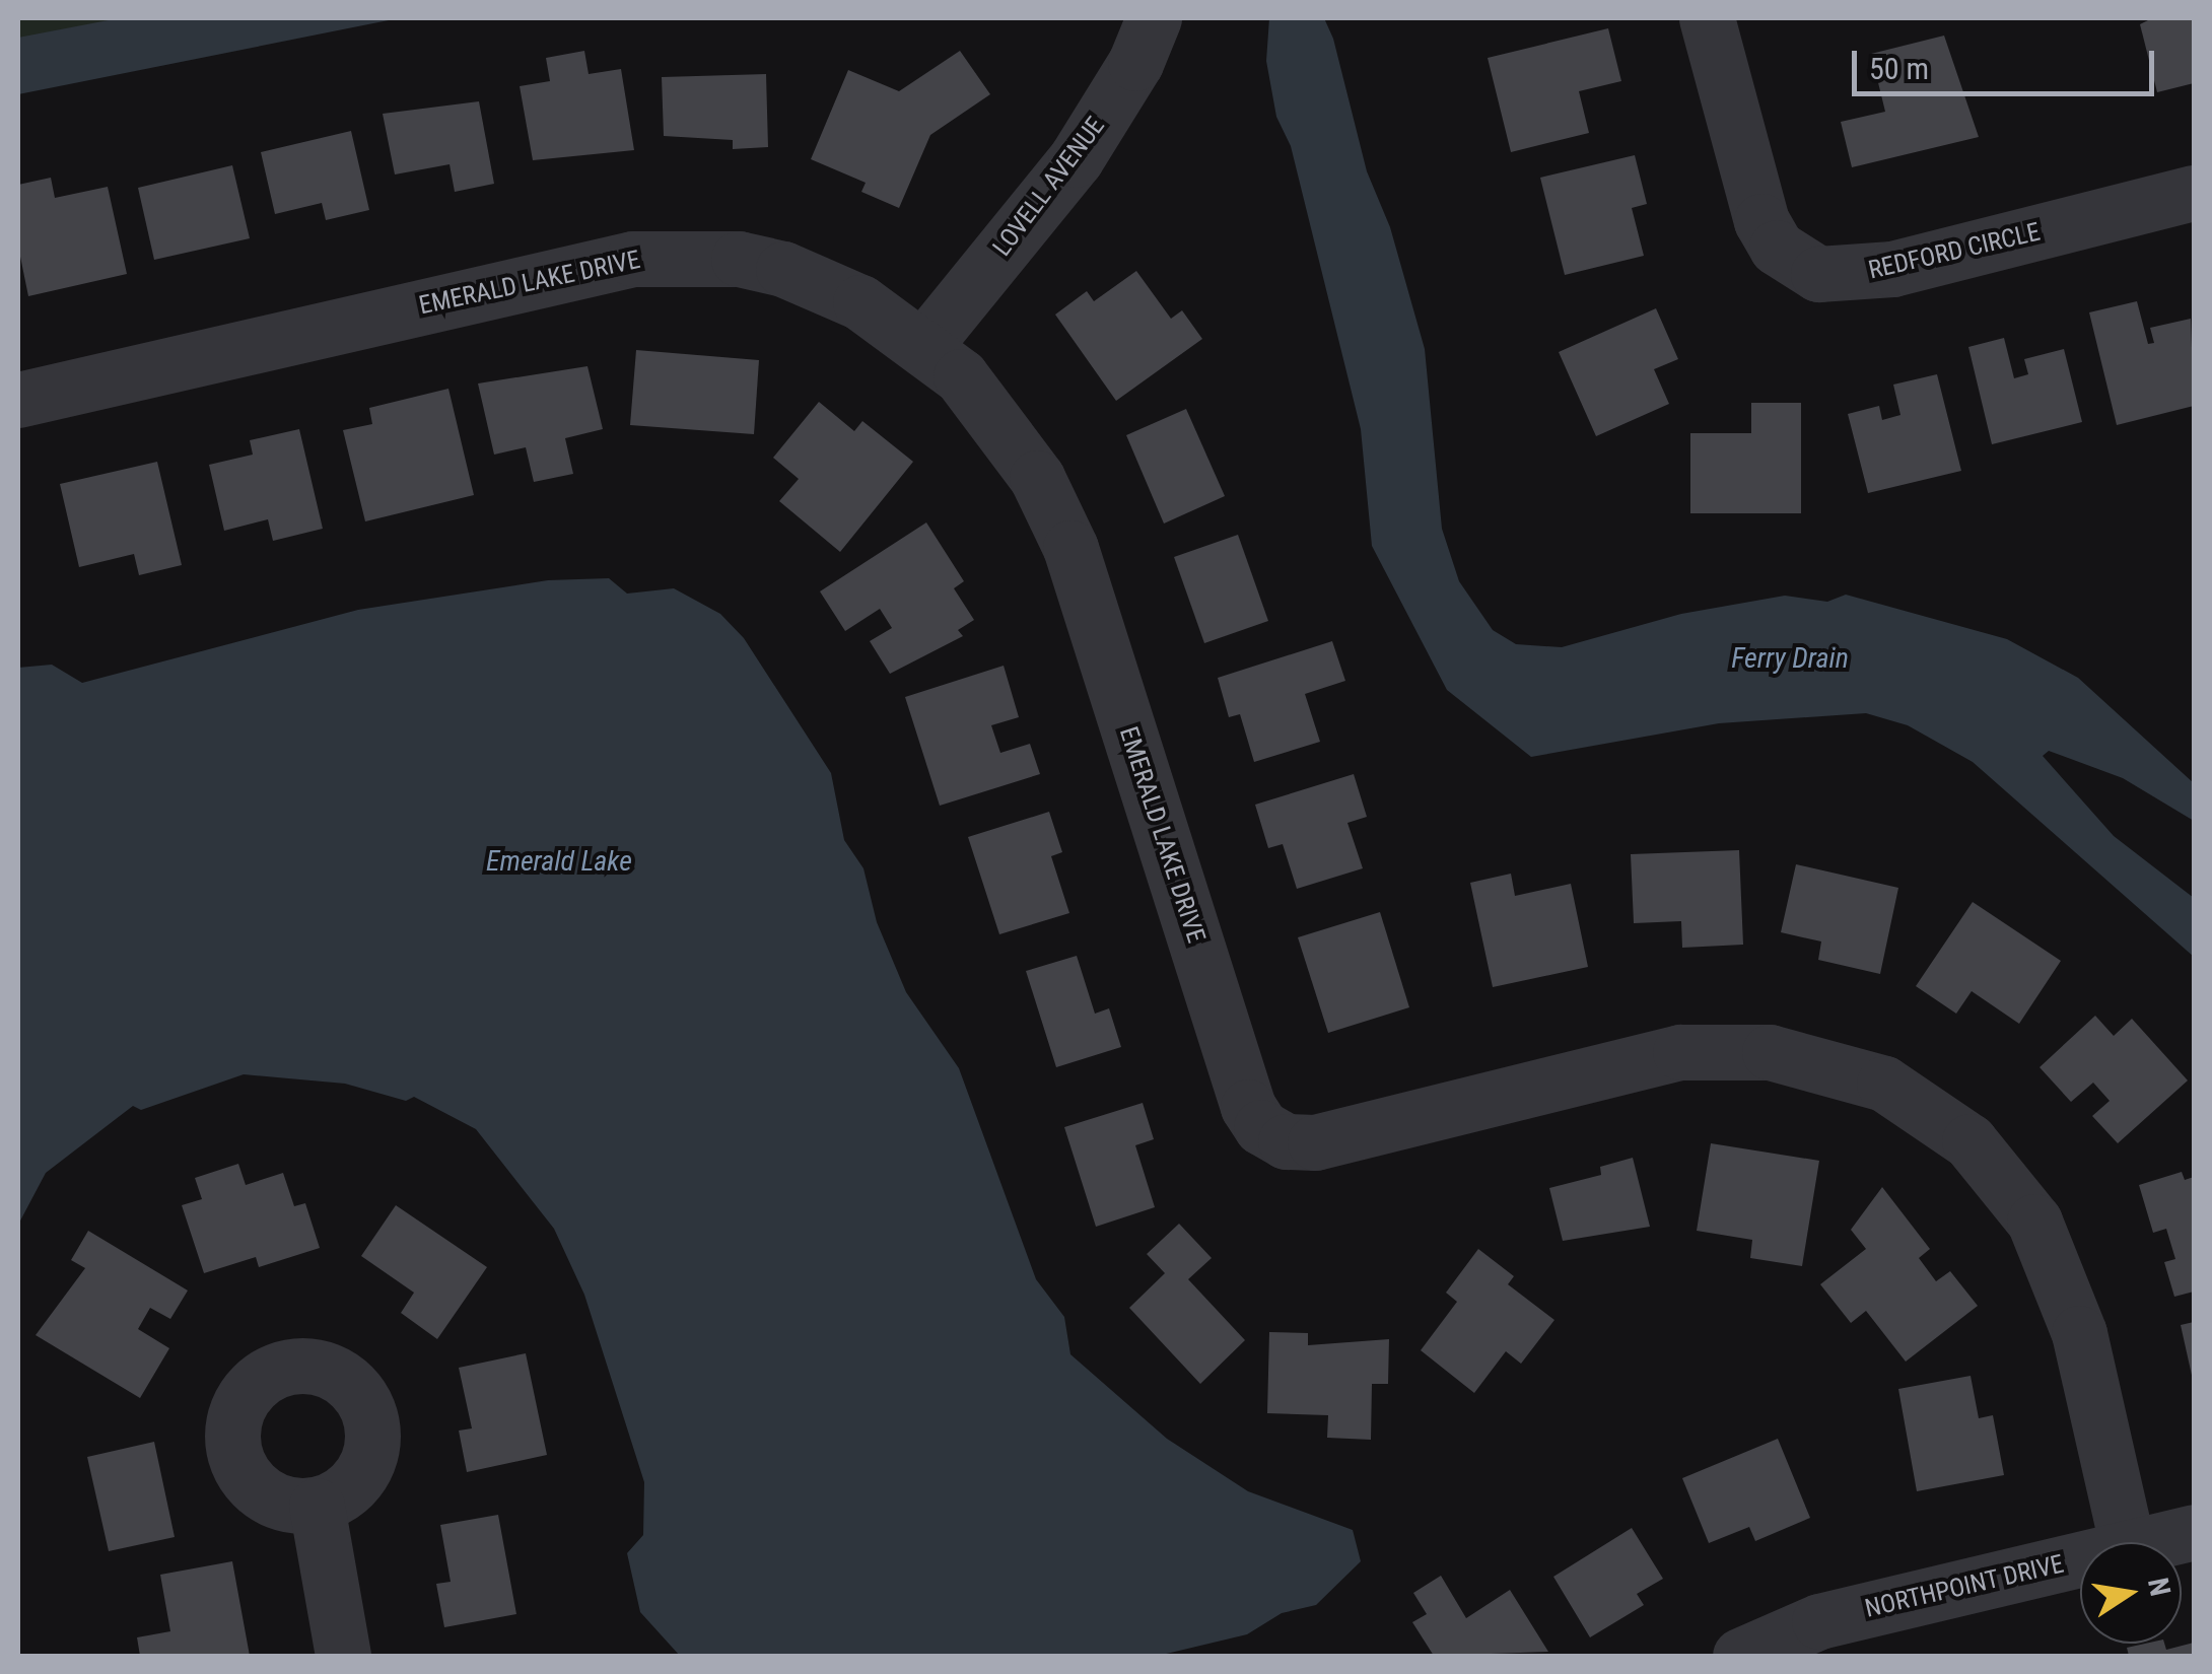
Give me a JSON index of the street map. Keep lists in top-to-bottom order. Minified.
{"streets":{"street":["LOVELL AVENUE","REDFORD CIRCLE","EMERALD LAKE DRIVE","NORTHPOINT DRIVE"]},"crossings":[["LOVELL AVENUE","EMERALD LAKE DRIVE"]],"water":["Ferry Drain","Emerald Lake"],"scale_bar":"50 m","north":"right"}
